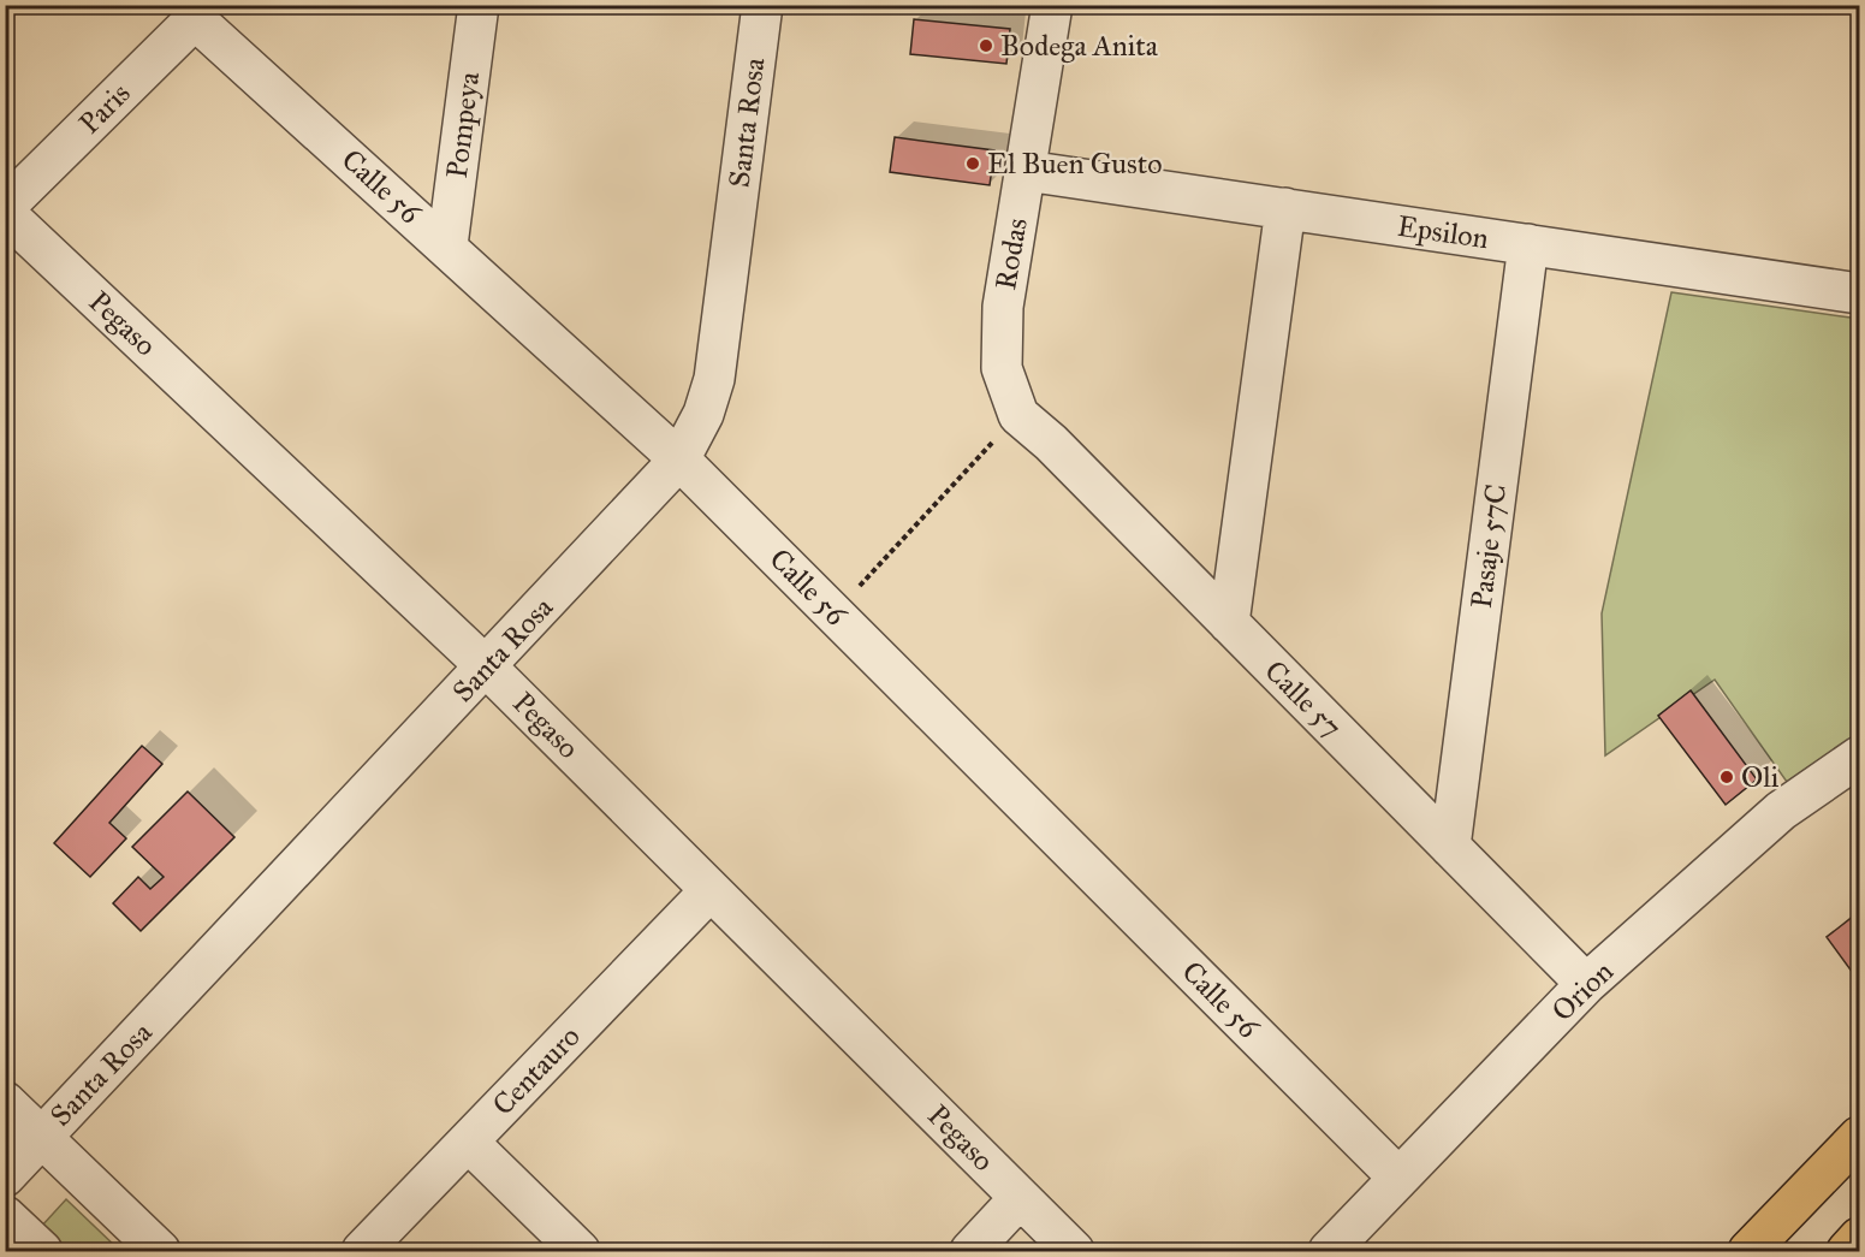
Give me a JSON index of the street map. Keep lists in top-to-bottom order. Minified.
{"streets":{"street":["Paris","Santa Rosa","Pompeya","Calle 56","Epsilon","Rodas","Pegaso","Pasaje 57C","Calle 57","Orion","Centauro"]},"crossings":[["Paris","Calle 56"],["Santa Rosa","Calle 56"],["Santa Rosa","Pegaso"],["Pompeya","Calle 56"],["Calle 56","Orion"],["Epsilon","Rodas"],["Epsilon","Pasaje 57C"],["Rodas","Calle 57"],["Pegaso","Centauro"],["Pasaje 57C","Calle 57"],["Calle 57","Orion"]],"places":["Bodega Anita","El Buen Gusto","Oli"]}
